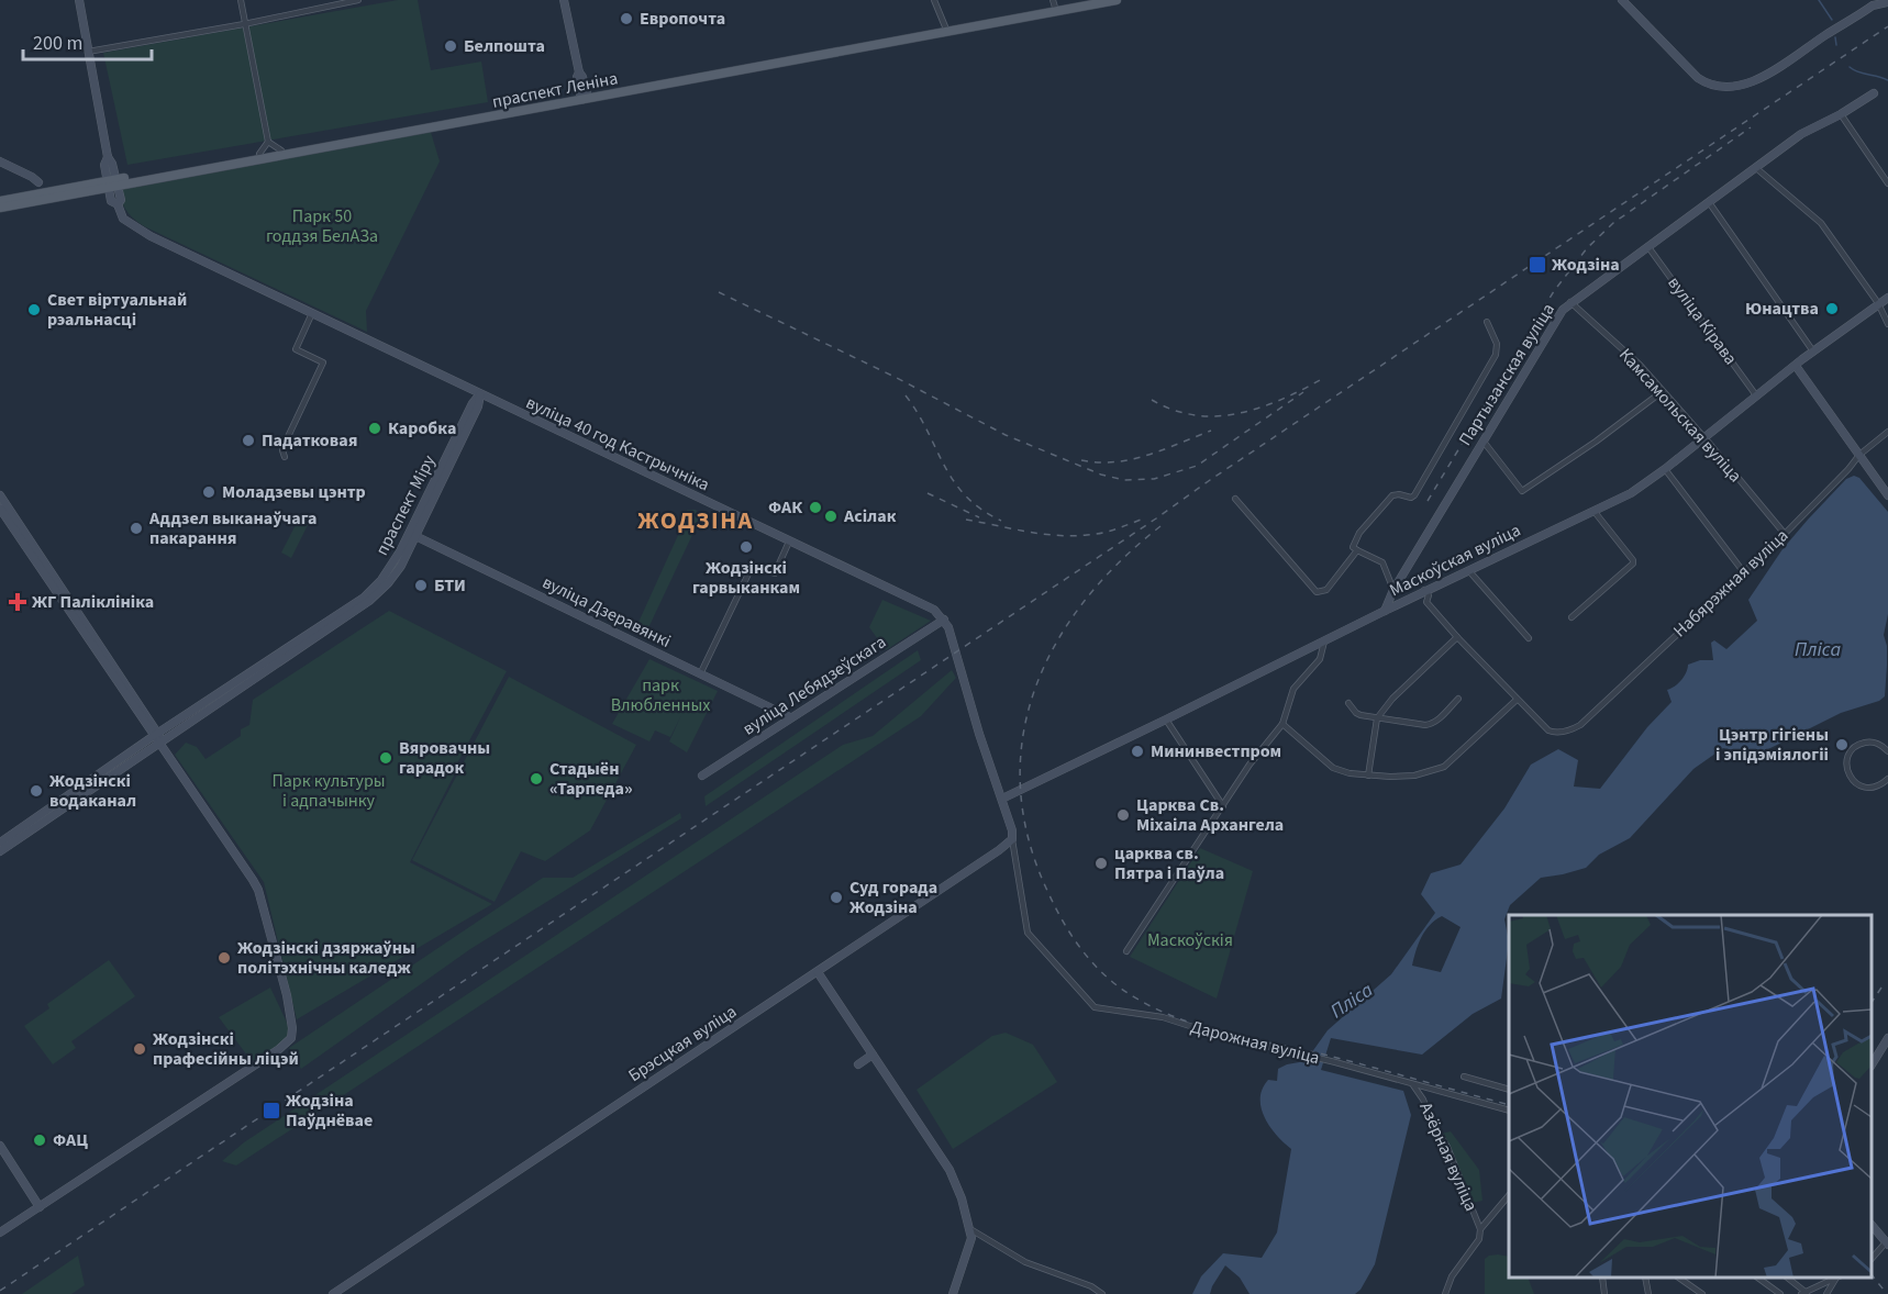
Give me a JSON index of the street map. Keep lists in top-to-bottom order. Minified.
{"streets":{"main road":["праспект Леніна","Партызанская вуліца","вуліца 40 год Кастрычніка","праспект Міру","Маскоўская вуліца","вуліца Дзеравянкі","вуліца Лебядзеўскага","Брэсцкая вуліца"],"street":["вуліца Кірава","Камсамольская вуліца","Набярэжная вуліца","Дарожная вуліца","Азёрная вуліца"]},"crossings":[["праспект Леніна","вуліца 40 год Кастрычніка"],["вуліца Кірава","Партызанская вуліца"],["вуліца Кірава","Маскоўская вуліца"],["Партызанская вуліца","Камсамольская вуліца"],["Партызанская вуліца","Маскоўская вуліца"],["Камсамольская вуліца","Маскоўская вуліца"],["Камсамольская вуліца","Набярэжная вуліца"],["вуліца 40 год Кастрычніка","праспект Міру"],["вуліца 40 год Кастрычніка","вуліца Лебядзеўскага"],["праспект Міру","вуліца Дзеравянкі"],["вуліца Дзеравянкі","вуліца Лебядзеўскага"],["Дарожная вуліца","Брэсцкая вуліца"],["Дарожная вуліца","Азёрная вуліца"]],"districts":["ЖОДЗІНА"],"water":["Пліса"],"parks":["Парк 50 годдзя БелАЗа","парк Влюбленных","Парк культуры і адпачынку","Маскоўскія"],"places":{"other":["Европочта","Белпошта","Юнацтва","Свет віртуальнай рэальнасці","Каробка","Падатковая","Моладзевы цэнтр","ФАК","Асілак","Аддзел выканаўчага пакарання","Жодзінскі гарвыканкам","БТИ","Цэнтр гігіены і эпідэміялогіі","Мининвестпром","Вяровачны гарадок","Стадыён «Тарпеда»","Жодзінскі водаканал","Царква Св. Міхаіла Архангела","царква св. Пятра і Паўла","Суд горада Жодзіна","Жодзінскі дзяржаўны політэхнічны каледж","Жодзінскі прафесійны ліцэй","ФАЦ"],"transit":["Жодзіна","Жодзіна Паўднёвае"],"health":["ЖГ Паліклініка"]},"scale_bar":"200 m"}
